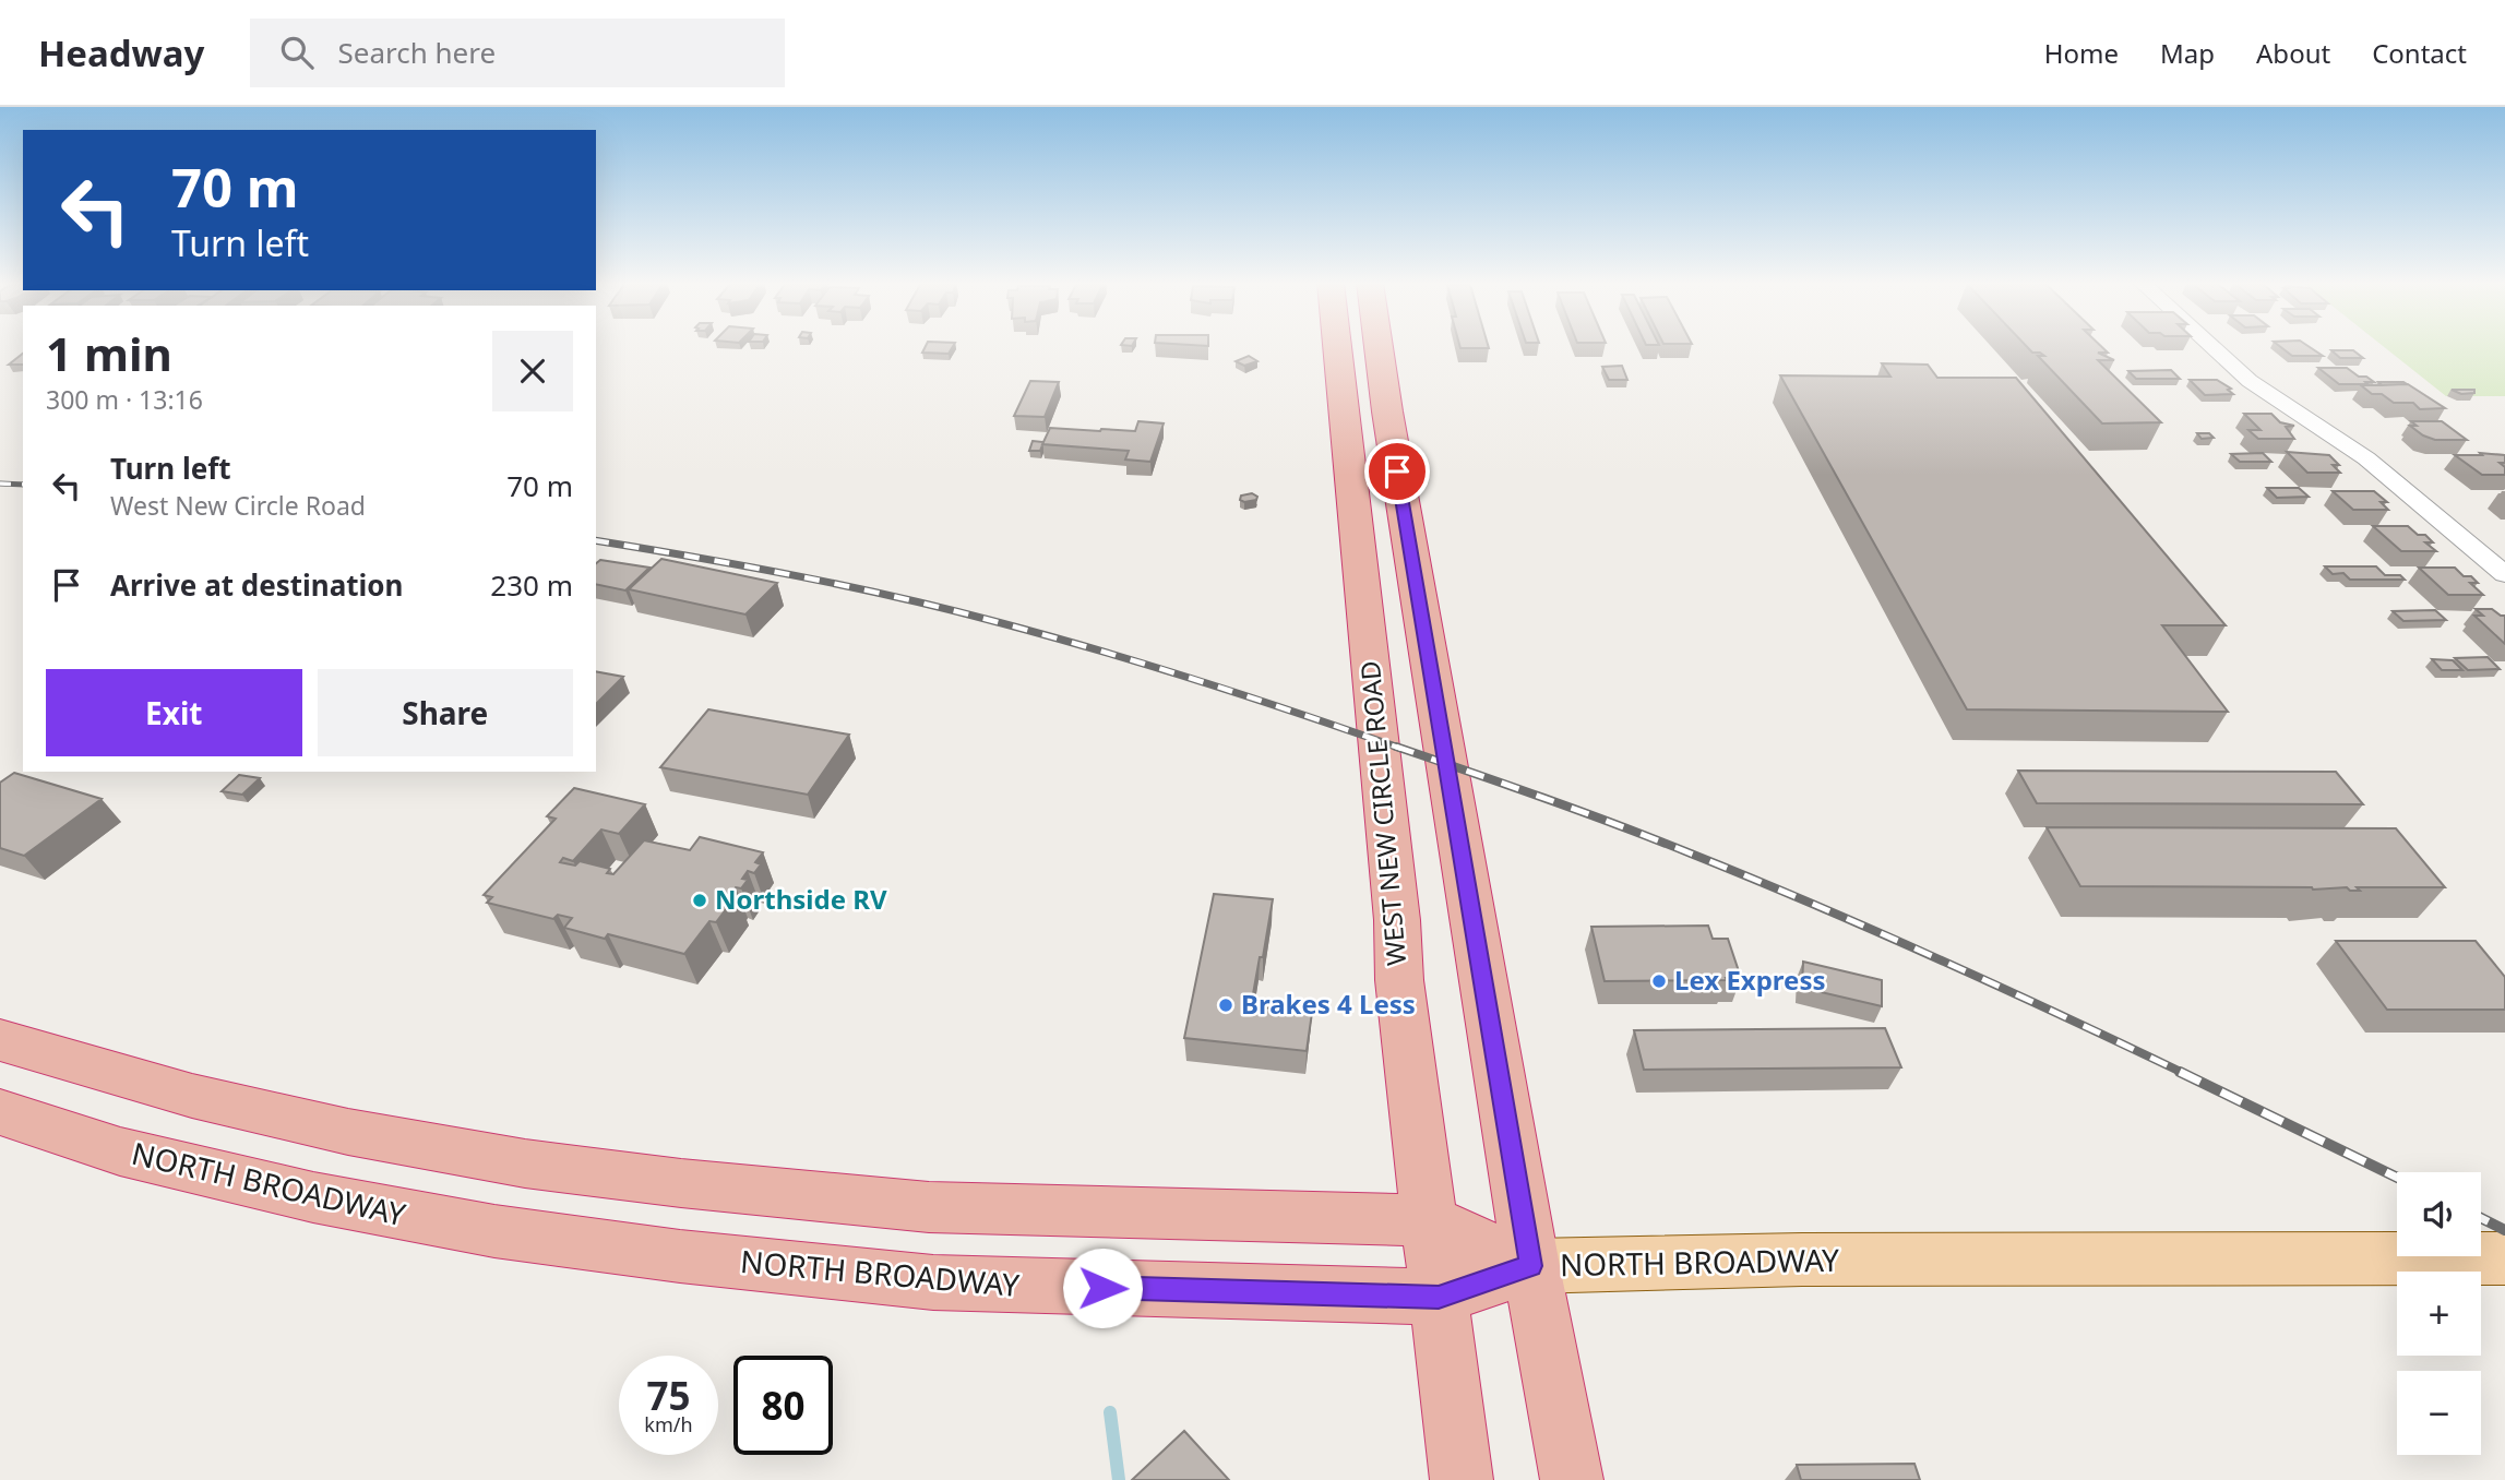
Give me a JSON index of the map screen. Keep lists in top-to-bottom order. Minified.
{"streets":{"highway":["WEST NEW CIRCLE ROAD","NORTH BROADWAY"]},"crossings":[["WEST NEW CIRCLE ROAD","NORTH BROADWAY"]],"places":["Northside RV","Lex Express","Brakes 4 Less"],"page":{"header":"Headway","search":"Search here","nav":["Home","Map","About","Contact"],"turn":["70 m","Turn left"],"heading":["1 min","300 m · 13:16"],"list":[{"name":"Turn left","note":"West New Circle Road","value":"70 m"},{"name":"Arrive at destination","value":"230 m"}],"buttons":["Exit","Share"],"map_buttons":["+","−"],"speed":"75 km/h","limit":"80"}}
